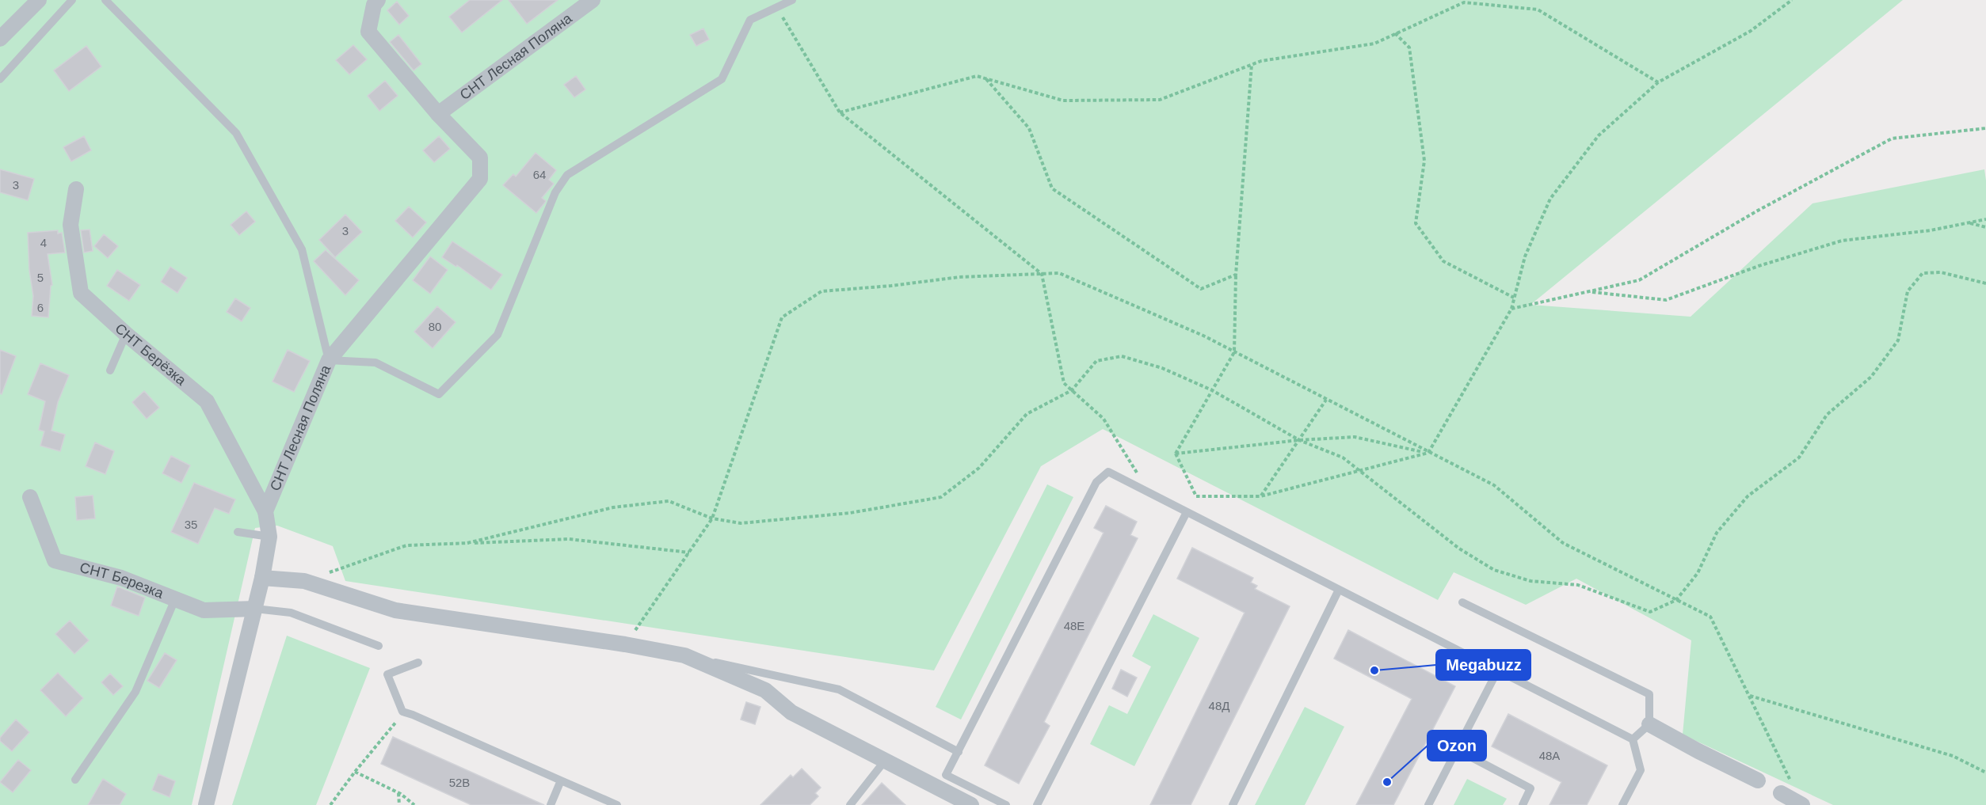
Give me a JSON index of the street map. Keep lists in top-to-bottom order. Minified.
{"streets":{"street":["СНТ Лесная Поляна","СНТ Берёзка","СНТ Березка"]},"crossings":[["СНТ Лесная Поляна","СНТ Берёзка"]],"places":["Megabuzz","Ozon"],"house_numbers":["64","3","3","4","5","6","80","35","48Е","48Д","48А","52В"]}
